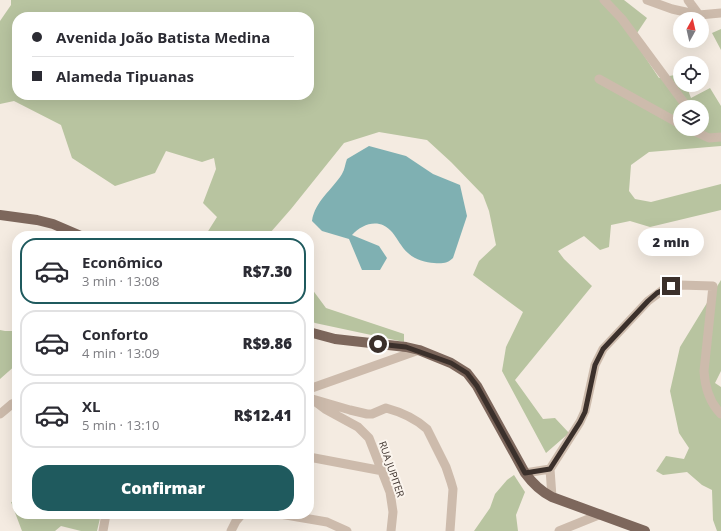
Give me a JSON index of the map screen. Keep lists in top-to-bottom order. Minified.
{"streets":{"street":["RUA JUPITER"]},"north":"top","page":{"banner":["Avenida João Batista Medina","Alameda Tipuanas"],"bubble":"2 min","list":[{"name":"Econômico","note":"3 min · 13:08","value":"R$7.30"},{"name":"Conforto","note":"4 min · 13:09","value":"R$9.86"},{"name":"XL","note":"5 min · 13:10","value":"R$12.41"}],"buttons":"Confirmar"}}
